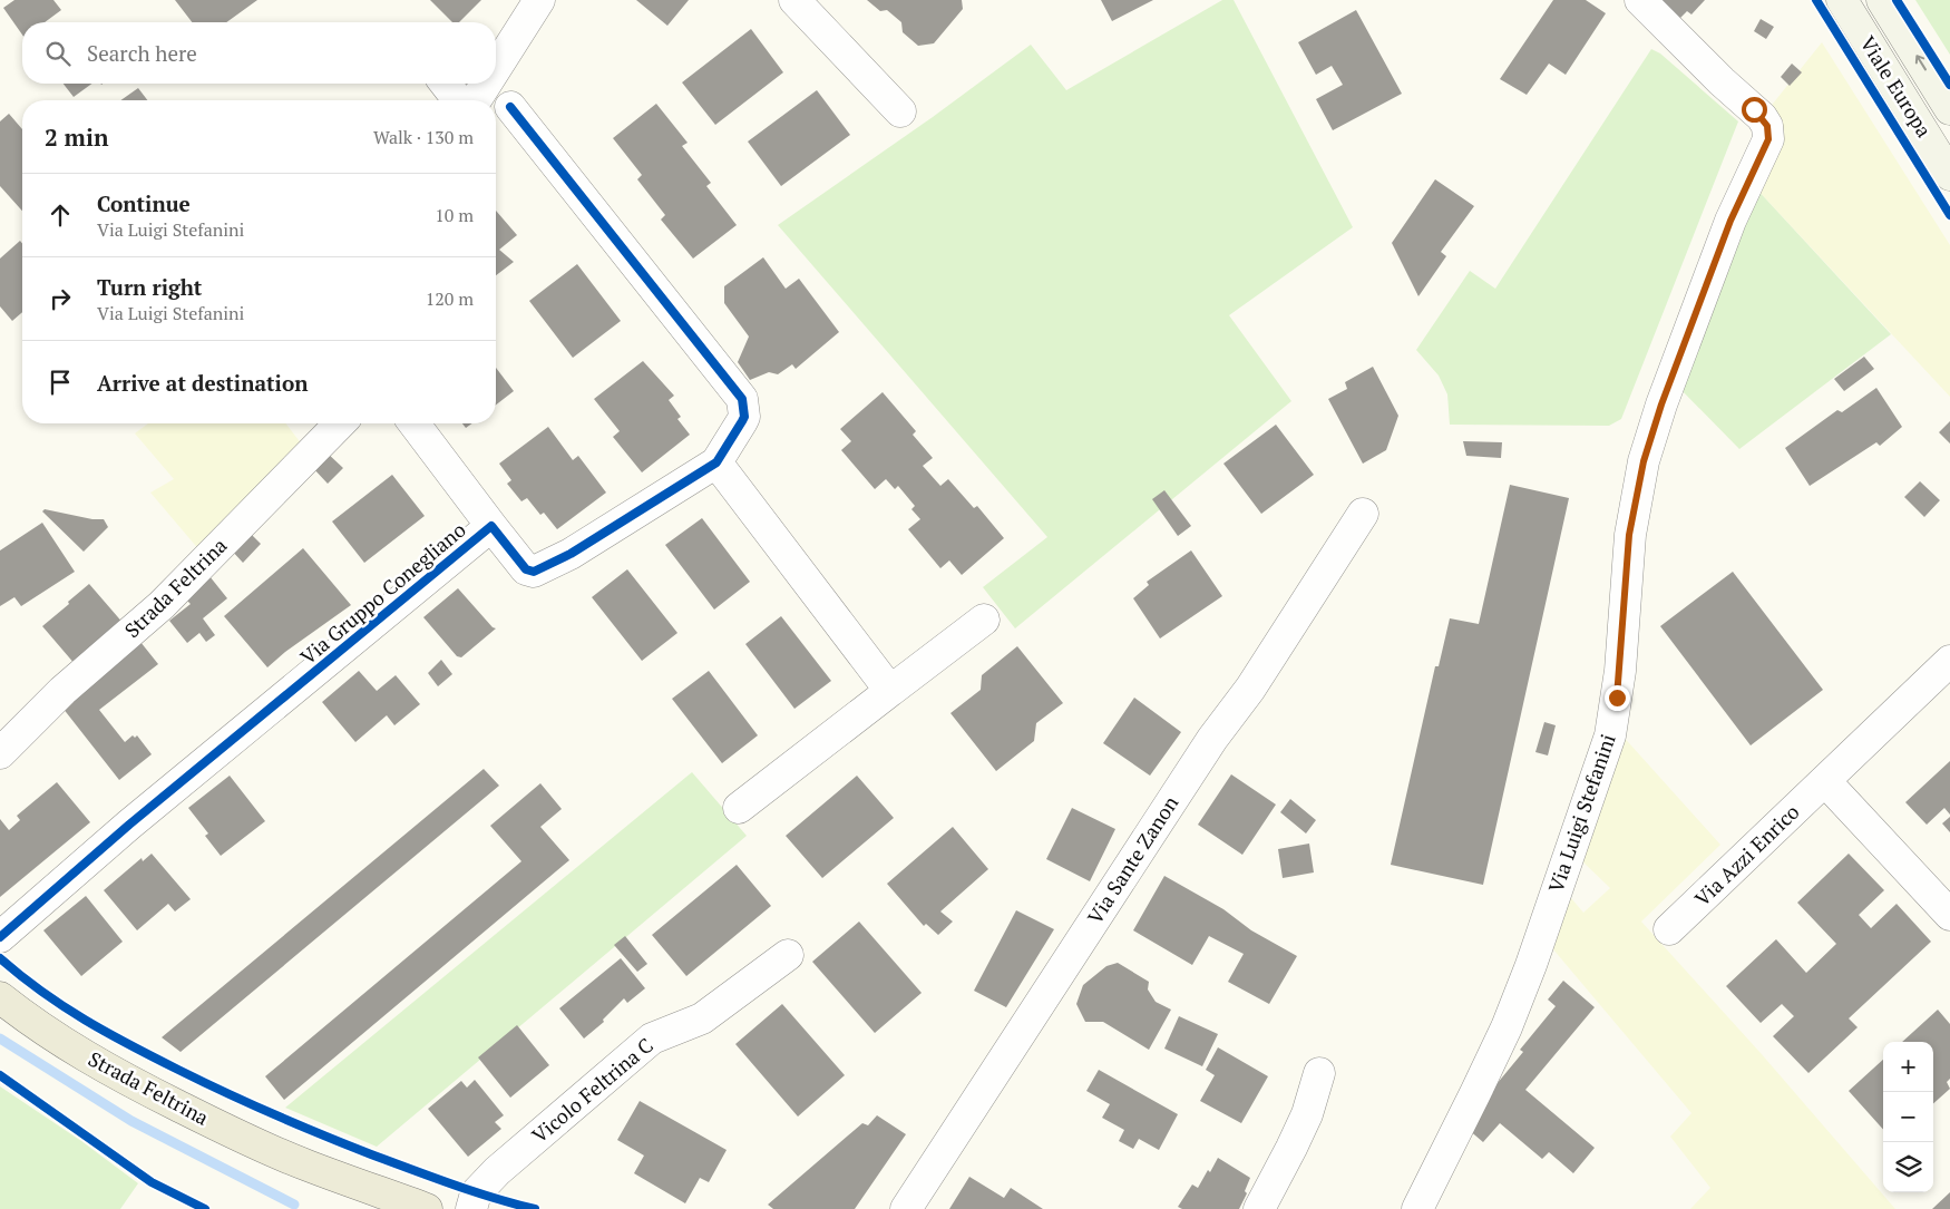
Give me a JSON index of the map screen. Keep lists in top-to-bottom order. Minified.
{"streets":{"main road":["Viale Europa","Strada Feltrina"],"street":["Via Gruppo Conegliano","Via Luigi Stefanini","Via Azzi Enrico","Via Sante Zanon","Vicolo Feltrina C"]},"page":{"search":"Search here","heading":["2 min","Walk · 130 m"],"list":[["Continue","Via Luigi Stefanini","10 m"],["Turn right","Via Luigi Stefanini","120 m"],"Arrive at destination"],"map_buttons":["+","−"]}}
